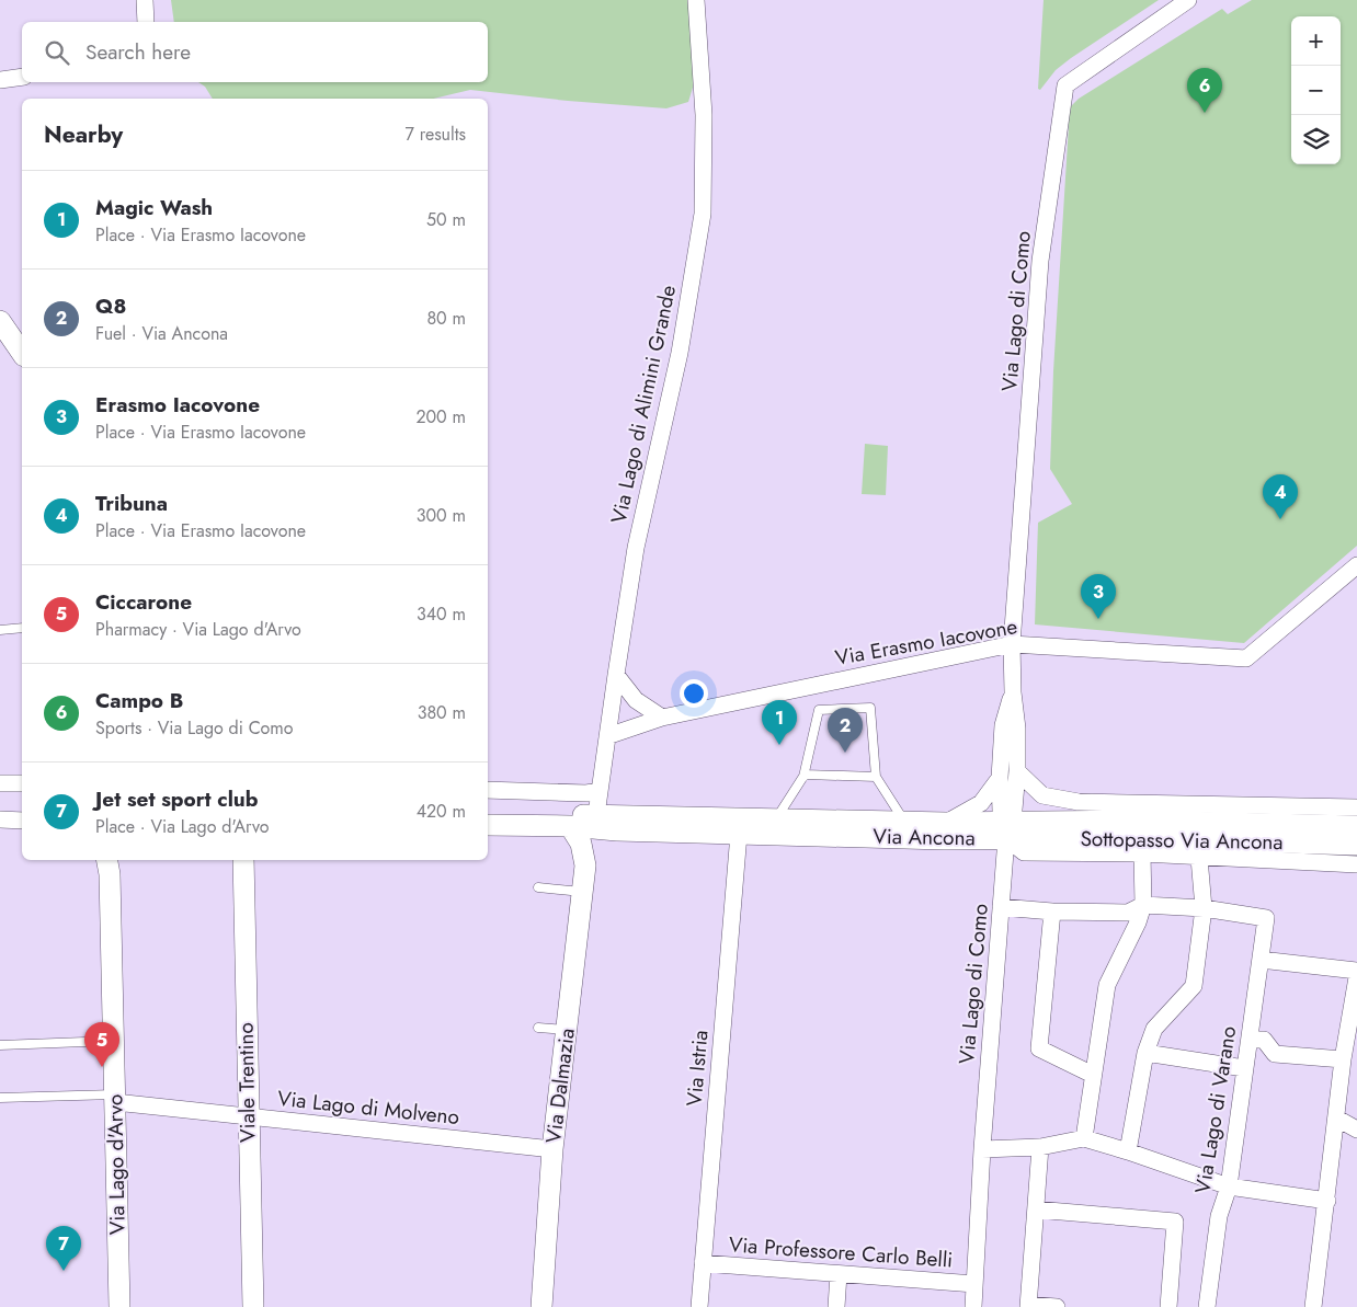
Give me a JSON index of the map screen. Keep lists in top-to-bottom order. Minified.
{"streets":{"street":["Via Lago di Como","Via Lago di Alimini Grande","Via Erasmo Iacovone","Via Ancona","Sottopasso Via Ancona","Via Istria","Viale Trentino","Via Dalmazia","Via Lago di Molveno","Via Lago di Varano","Via Lago d'Arvo","Via Professore Carlo Belli"]},"crossings":[["Via Lago di Como","Via Erasmo Iacovone"],["Via Lago di Como","Via Ancona"],["Via Lago di Como","Sottopasso Via Ancona"],["Via Lago di Como","Via Professore Carlo Belli"],["Via Lago di Alimini Grande","Via Erasmo Iacovone"],["Via Lago di Alimini Grande","Via Ancona"],["Via Ancona","Sottopasso Via Ancona"],["Via Ancona","Via Istria"],["Via Ancona","Via Dalmazia"],["Via Istria","Via Professore Carlo Belli"],["Viale Trentino","Via Lago di Molveno"],["Via Dalmazia","Via Lago di Molveno"],["Via Lago di Molveno","Via Lago d'Arvo"]],"page":{"map_buttons":["+","−"],"search":"Search here","pins":["6","4","3","1","2","5","7"],"heading":["Nearby","7 results"],"list":[{"mark":"1","name":"Magic Wash","note":"Place · Via Erasmo Iacovone","value":"50 m"},{"mark":"2","name":"Q8","note":"Fuel · Via Ancona","value":"80 m"},{"mark":"3","name":"Erasmo Iacovone","note":"Place · Via Erasmo Iacovone","value":"200 m"},{"mark":"4","name":"Tribuna","note":"Place · Via Erasmo Iacovone","value":"300 m"},{"mark":"5","name":"Ciccarone","note":"Pharmacy · Via Lago d'Arvo","value":"340 m"},{"mark":"6","name":"Campo B","note":"Sports · Via Lago di Como","value":"380 m"},{"mark":"7","name":"Jet set sport club","note":"Place · Via Lago d'Arvo","value":"420 m"}]}}
